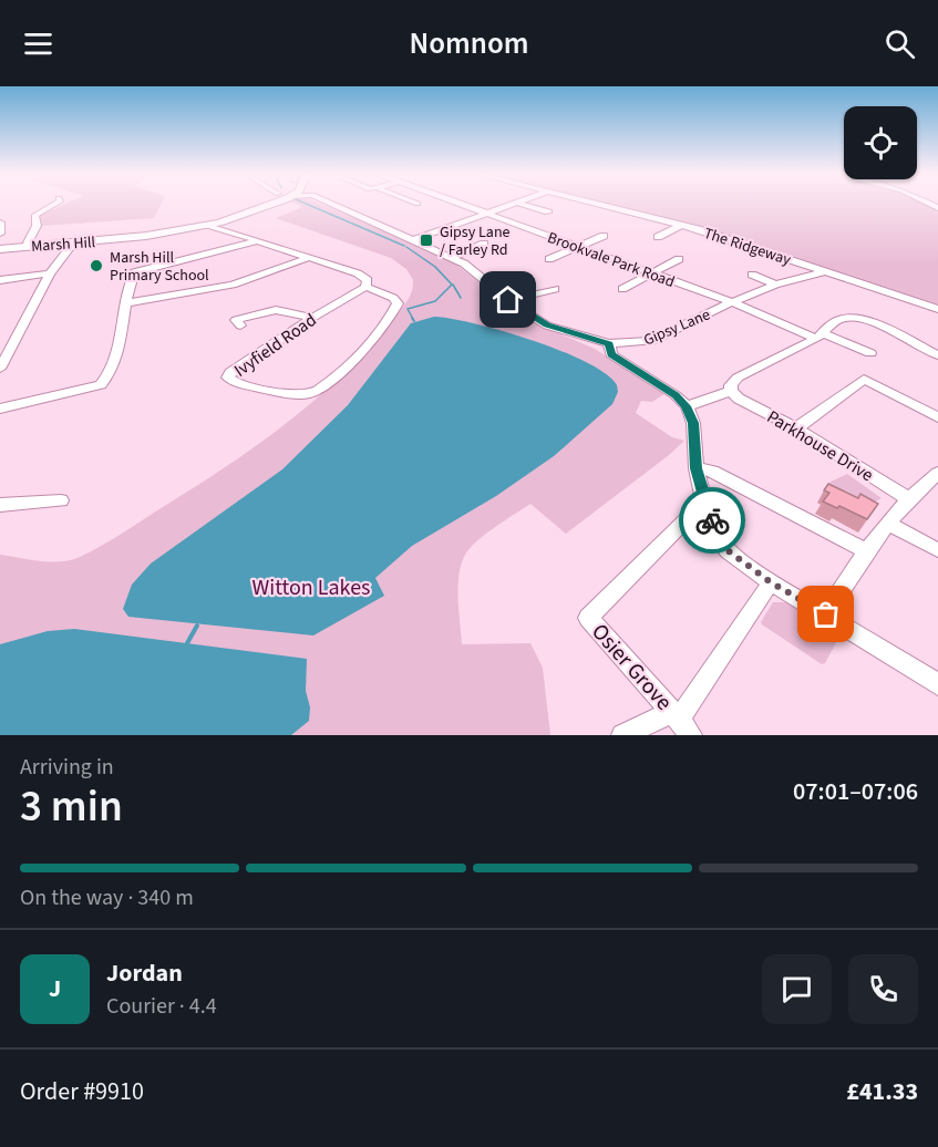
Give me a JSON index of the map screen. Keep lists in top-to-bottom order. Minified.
{"streets":{"main road":["Marsh Hill"],"street":["The Ridgeway","Brookvale Park Road","Gipsy Lane","Ivyfield Road","Parkhouse Drive","Osier Grove"]},"crossings":[["Marsh Hill","Ivyfield Road"],["The Ridgeway","Gipsy Lane"],["Brookvale Park Road","Gipsy Lane"]],"parks":["Witton Lakes"],"places":{"transit":["Gipsy Lane / Farley Rd"],"other":["Marsh Hill Primary School"]},"page":{"header":"Nomnom","heading":["3 min","Arriving in","07:01–07:06"],"panel":["Jordan","Courier · 4.4","Order #9910","£41.33"],"bar":"On the way · 340 m","round":"J"}}
